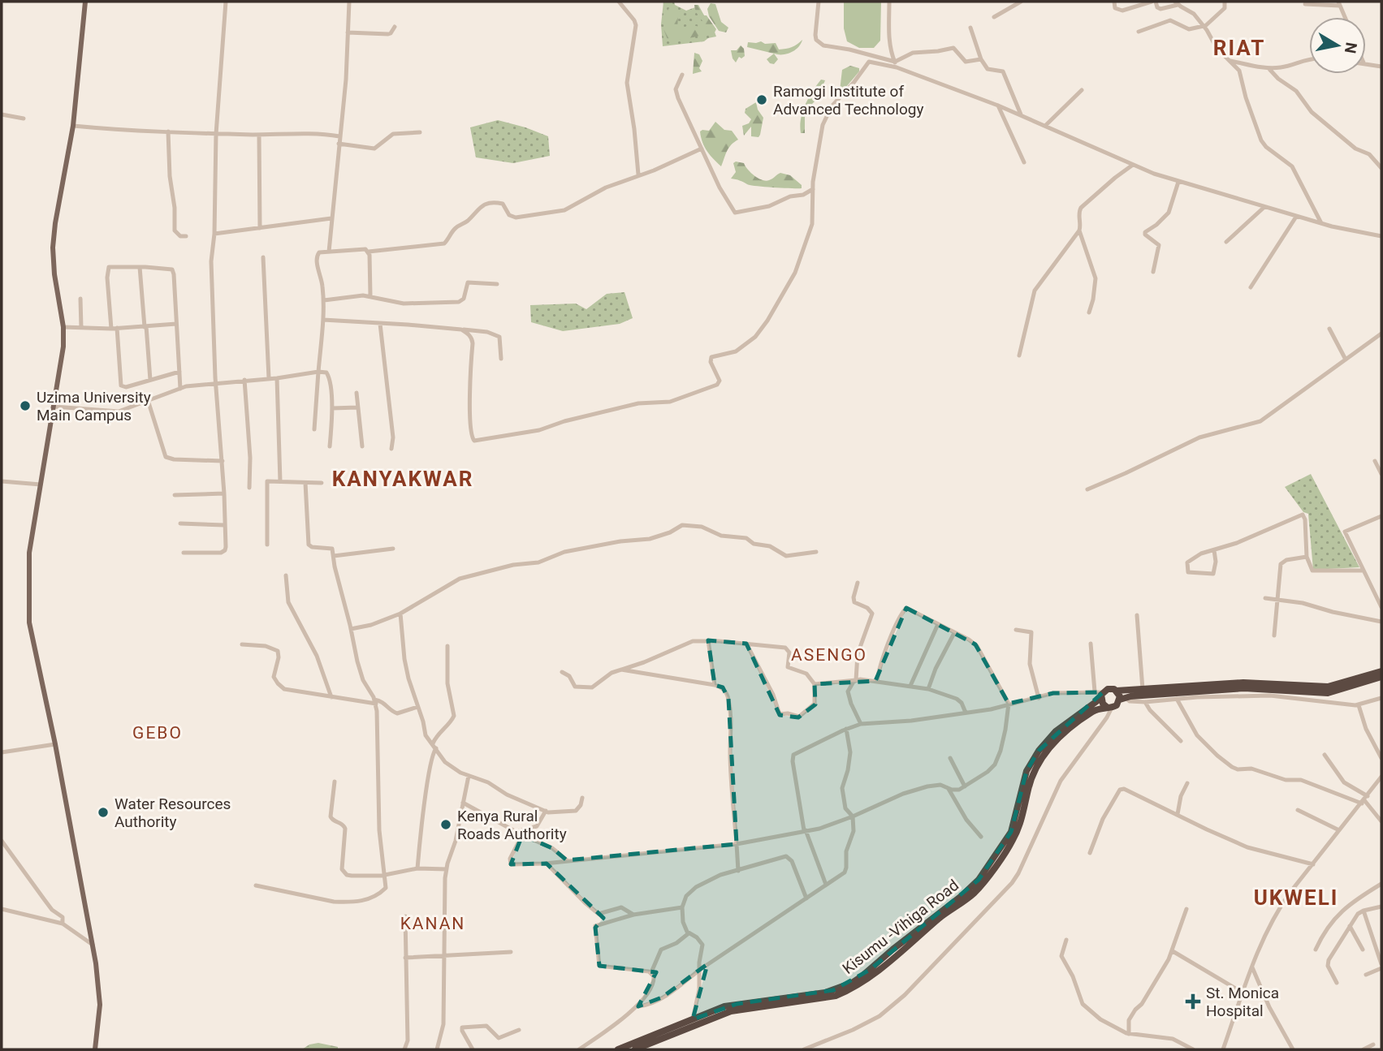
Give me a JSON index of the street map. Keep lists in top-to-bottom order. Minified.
{"streets":{"highway":["Kisumu -Vihiga Road"]},"districts":["RIAT","KANYAKWAR","ASENGO","GEBO","UKWELI","KANAN"],"places":{"other":["Ramogi Institute of Advanced Technology","Uzima University Main Campus","Water Resources Authority","Kenya Rural Roads Authority"],"health":["St. Monica Hospital"]},"north":"right"}
